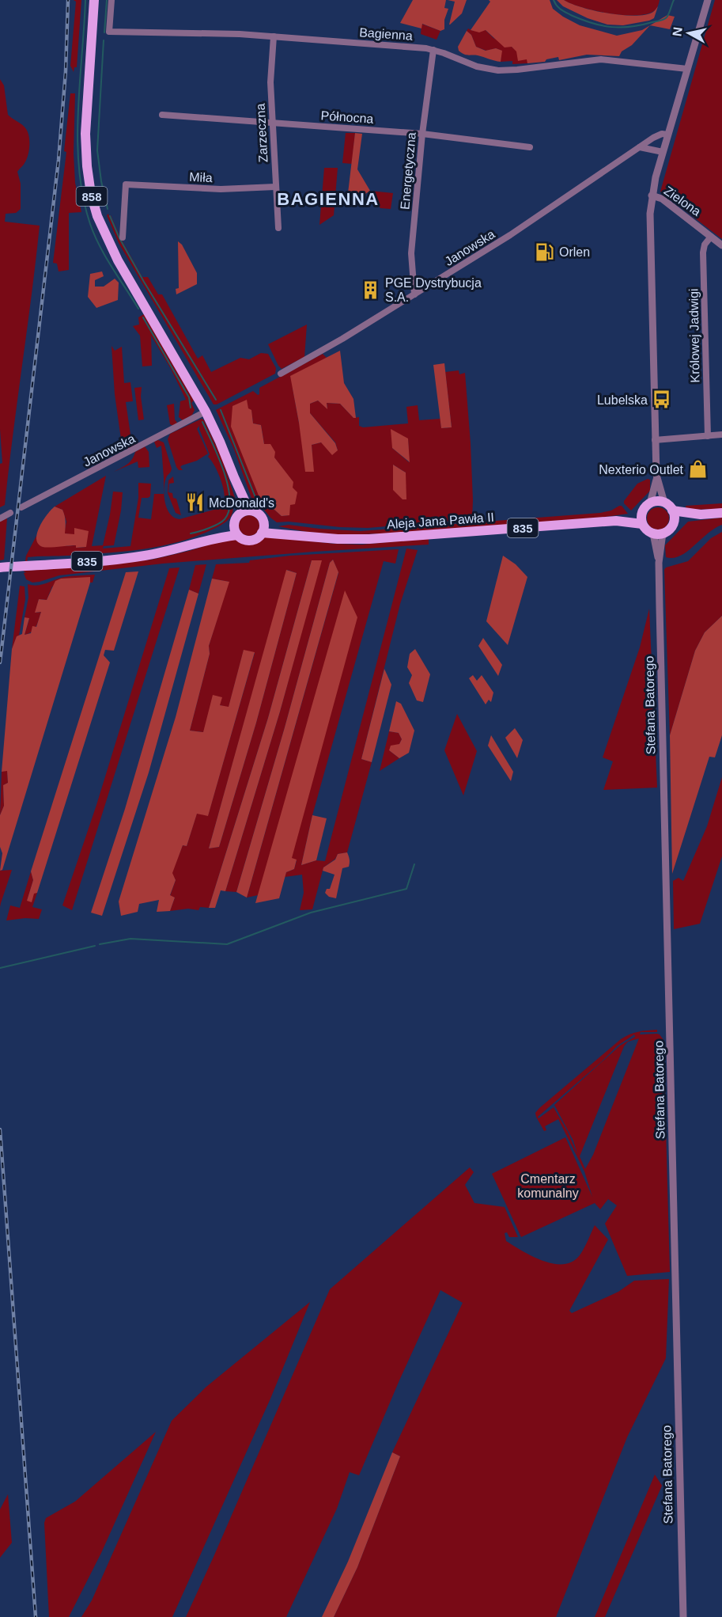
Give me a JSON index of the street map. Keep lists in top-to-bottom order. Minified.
{"streets":{"main road":["858","Aleja Jana Pawła II","835"],"street":["Bagienna","Północna","Zarzeczna","Energetyczna","Miła","Zielona","Janowska","Królowej Jadwigi","Stefana Batorego"]},"crossings":[["Bagienna","Zarzeczna"],["Bagienna","Energetyczna"],["Północna","Zarzeczna"],["Północna","Energetyczna"],["Zarzeczna","Miła"],["Energetyczna","Janowska"],["858","Janowska"],["858","Aleja Jana Pawła II"],["858","835"],["Zielona","Królowej Jadwigi"],["Aleja Jana Pawła II","835"],["Aleja Jana Pawła II","Stefana Batorego"]],"districts":["BAGIENNA"],"parks":["Cmentarz komunalny"],"places":{"fuel station":["Orlen"],"building":["PGE Dystrybucja S.A."],"bus stop":["Lubelska"],"shop":["Nexterio Outlet"],"restaurant":["McDonald's"]},"north":"left"}
